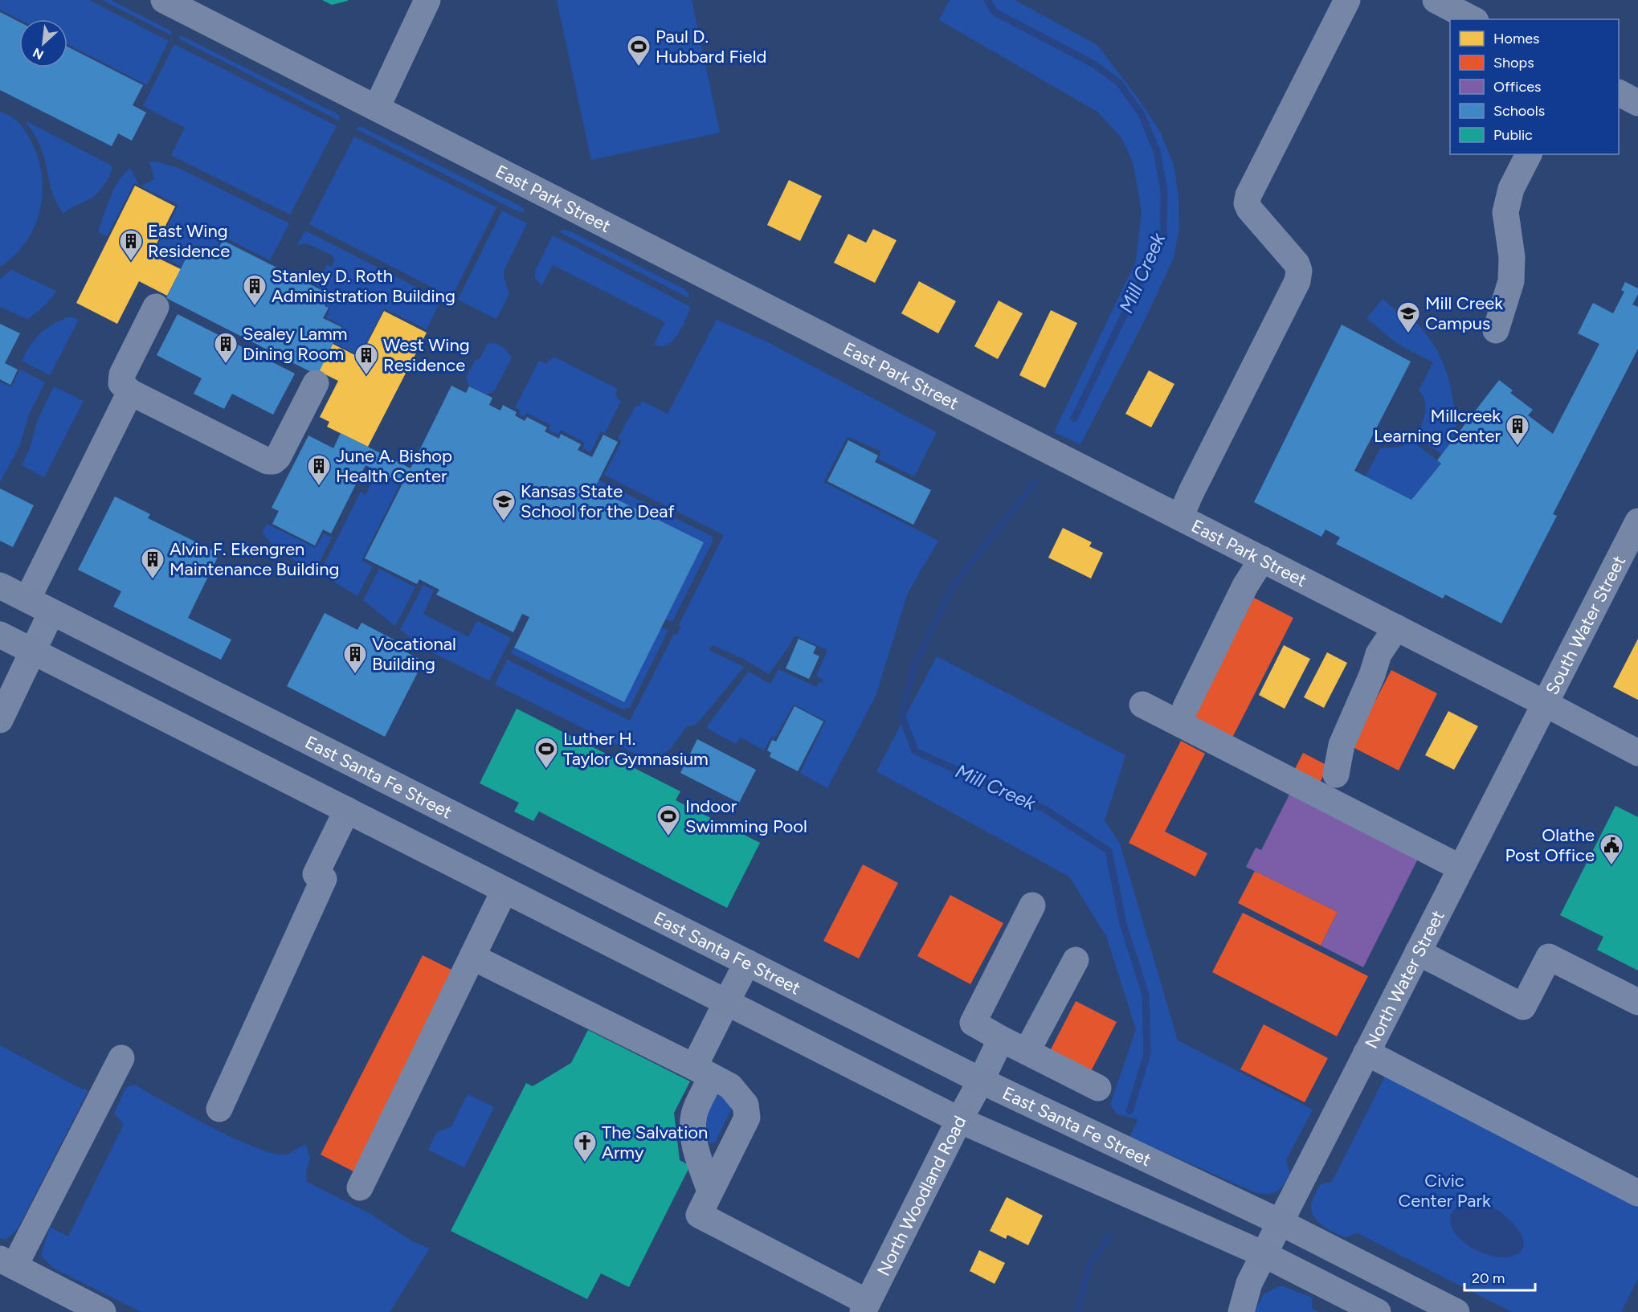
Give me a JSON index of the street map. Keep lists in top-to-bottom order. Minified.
{"streets":{"main road":["East Santa Fe Street"],"street":["East Park Street","South Water Street","North Water Street","North Woodland Road"]},"crossings":[["East Park Street","South Water Street"],["East Park Street","North Water Street"],["South Water Street","North Water Street"],["East Santa Fe Street","North Water Street"],["East Santa Fe Street","North Woodland Road"]],"water":["Mill Creek"],"parks":["Civic Center Park"],"places":{"sports":["Paul D. Hubbard Field","Luther H. Taylor Gymnasium","Indoor Swimming Pool"],"building":["East Wing Residence","Stanley D. Roth Administration Building","Sealey Lamm Dining Room","West Wing Residence","Millcreek Learning Center","June A. Bishop Health Center","Alvin F. Ekengren Maintenance Building","Vocational Building"],"school or university":["Mill Creek Campus","Kansas State School for the Deaf"],"public building":["Olathe Post Office"],"church":["The Salvation Army"]},"legend":["Homes","Shops","Offices","Schools","Public"],"scale_bar":"20 m","north":"bottom left"}
